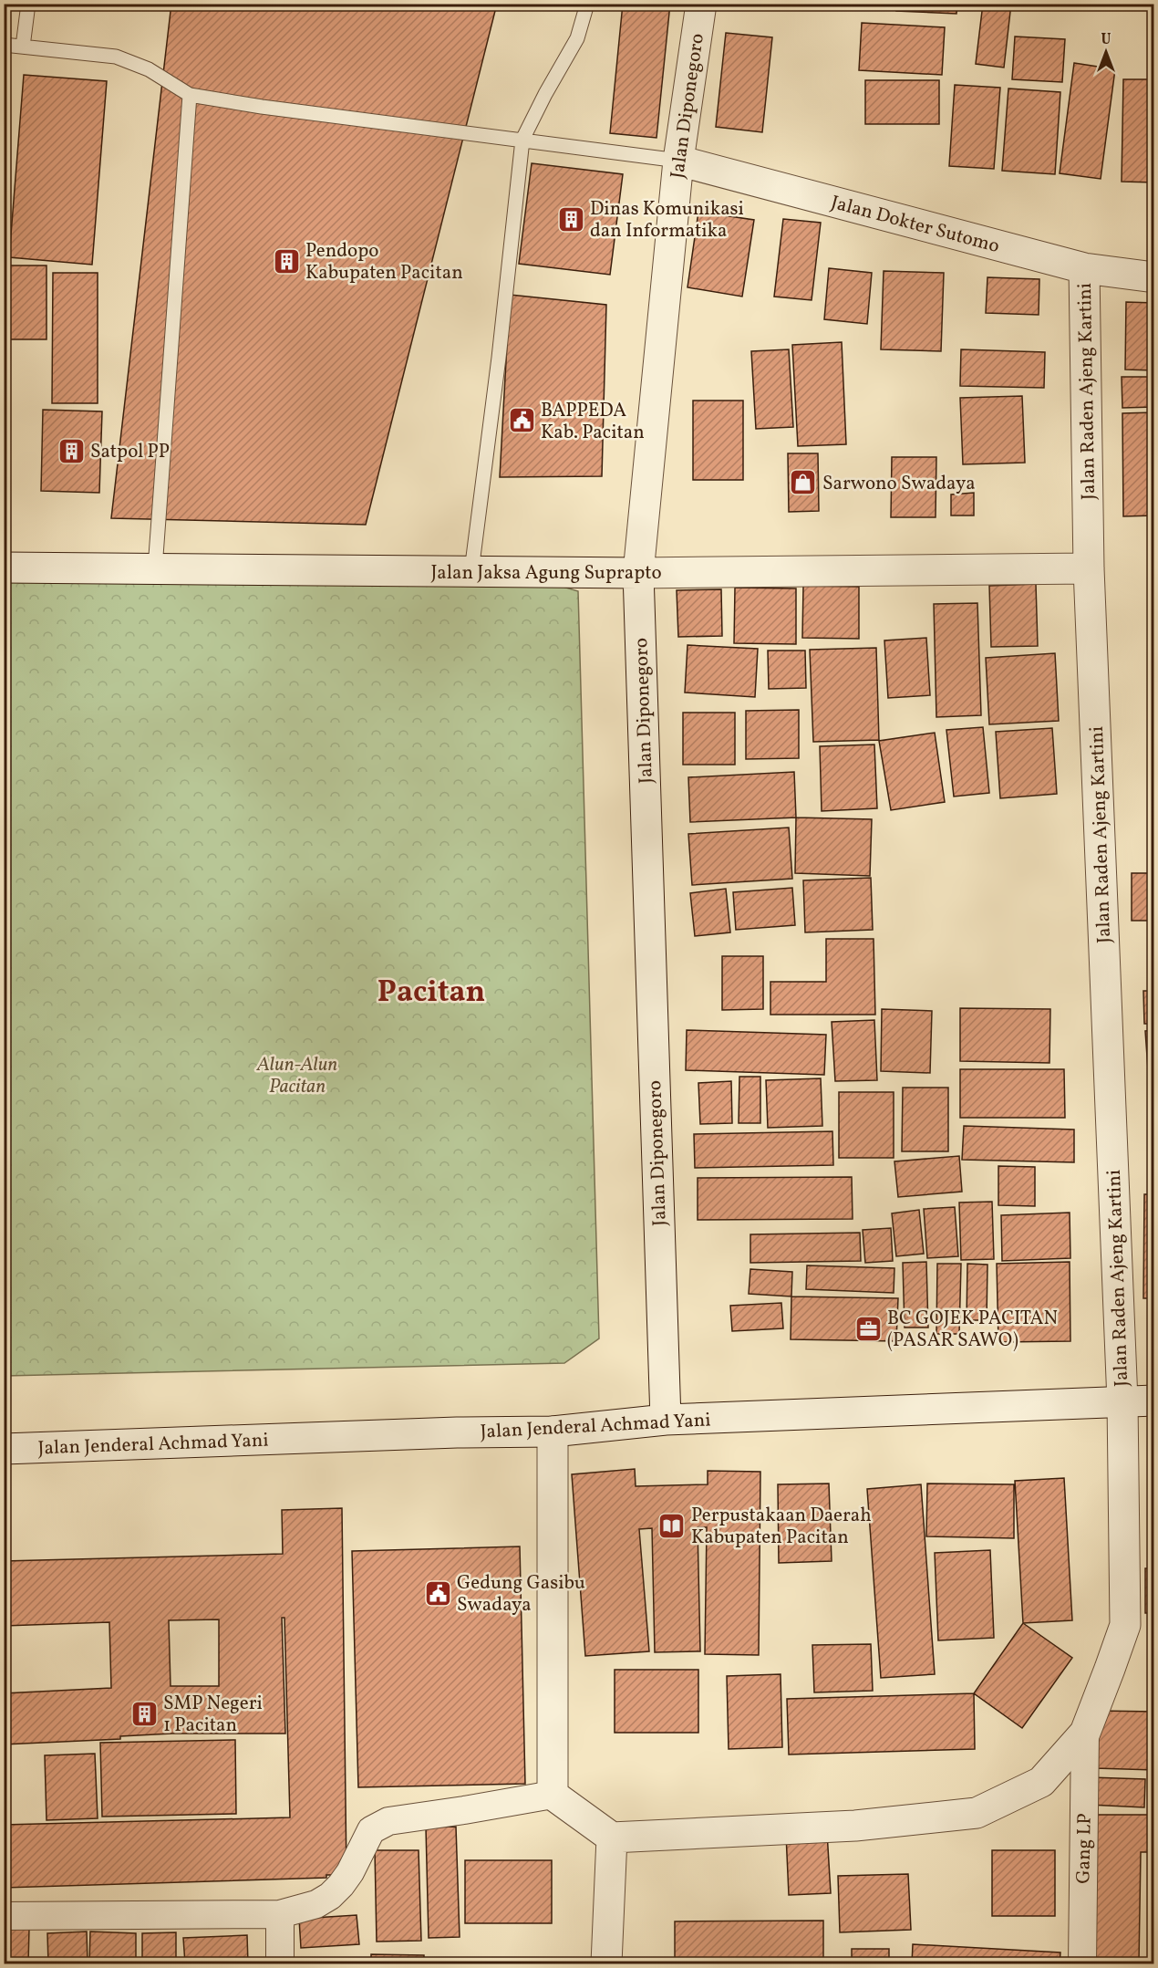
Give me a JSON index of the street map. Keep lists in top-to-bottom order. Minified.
{"streets":{"street":["Jalan Diponegoro","Jalan Dokter Sutomo","Jalan Raden Ajeng Kartini","Jalan Jaksa Agung Suprapto","Jalan Jenderal Achmad Yani","Gang LP"]},"crossings":[["Jalan Diponegoro","Jalan Dokter Sutomo"],["Jalan Diponegoro","Jalan Jaksa Agung Suprapto"],["Jalan Diponegoro","Jalan Jenderal Achmad Yani"],["Jalan Dokter Sutomo","Jalan Raden Ajeng Kartini"],["Jalan Raden Ajeng Kartini","Jalan Jaksa Agung Suprapto"],["Jalan Raden Ajeng Kartini","Jalan Jenderal Achmad Yani"],["Jalan Raden Ajeng Kartini","Gang LP"]],"districts":["Pacitan"],"parks":["Alun-Alun Pacitan"],"places":{"building":["Dinas Komunikasi dan Informatika","Pendopo Kabupaten Pacitan","Satpol PP","SMP Negeri 1 Pacitan"],"public building":["BAPPEDA Kab. Pacitan","Gedung Gasibu Swadaya"],"shop":["Sarwono Swadaya"],"office":["BC GOJEK PACITAN (PASAR SAWO)"],"library":["Perpustakaan Daerah Kabupaten Pacitan"]},"north":"top"}
